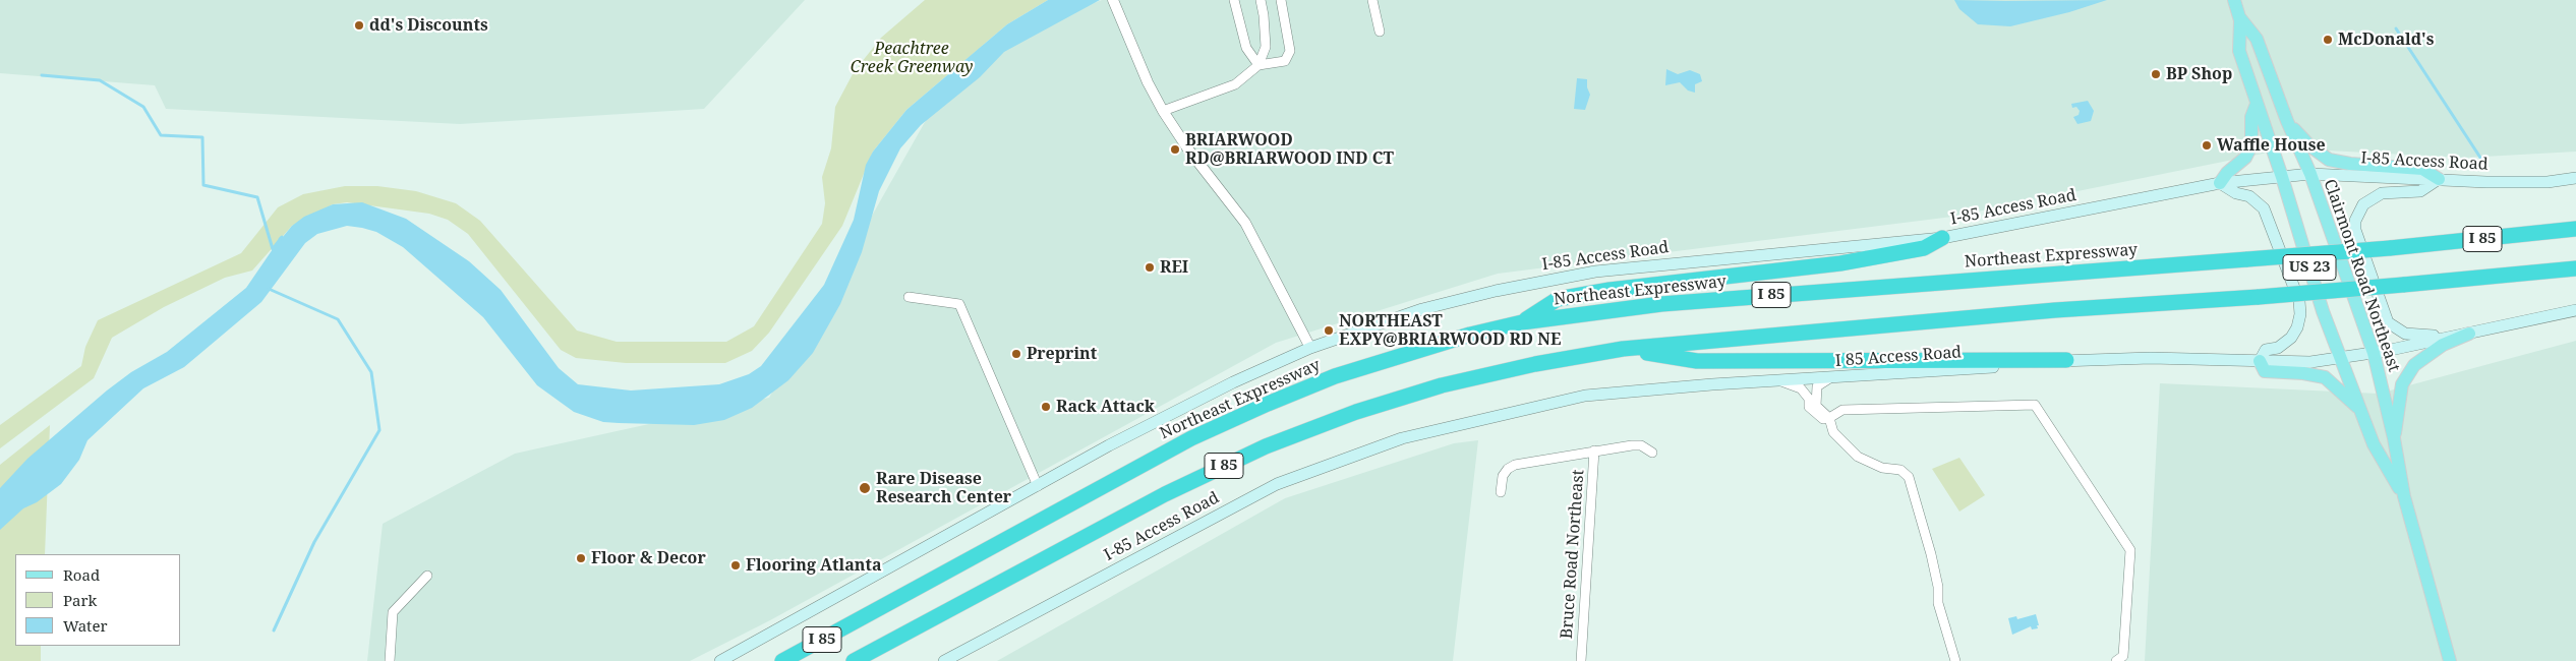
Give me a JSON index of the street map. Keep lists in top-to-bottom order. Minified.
{"streets":{"highway":["I 85","Northeast Expressway"],"main road":["I-85 Access Road","US 23","Clairmont Road Northeast","I 85 Access Road"],"street":["Bruce Road Northeast"]},"crossings":[["I-85 Access Road","Clairmont Road Northeast"],["I-85 Access Road","I 85 Access Road"]],"parks":["Peachtree Creek Greenway"],"places":["dd's Discounts","McDonald's","BP Shop","Waffle House","BRIARWOOD RD@BRIARWOOD IND CT","REI","NORTHEAST EXPY@BRIARWOOD RD NE","Preprint","Rack Attack","Rare Disease Research Center","Floor & Decor","Flooring Atlanta"],"legend":["Road","Park","Water"]}
